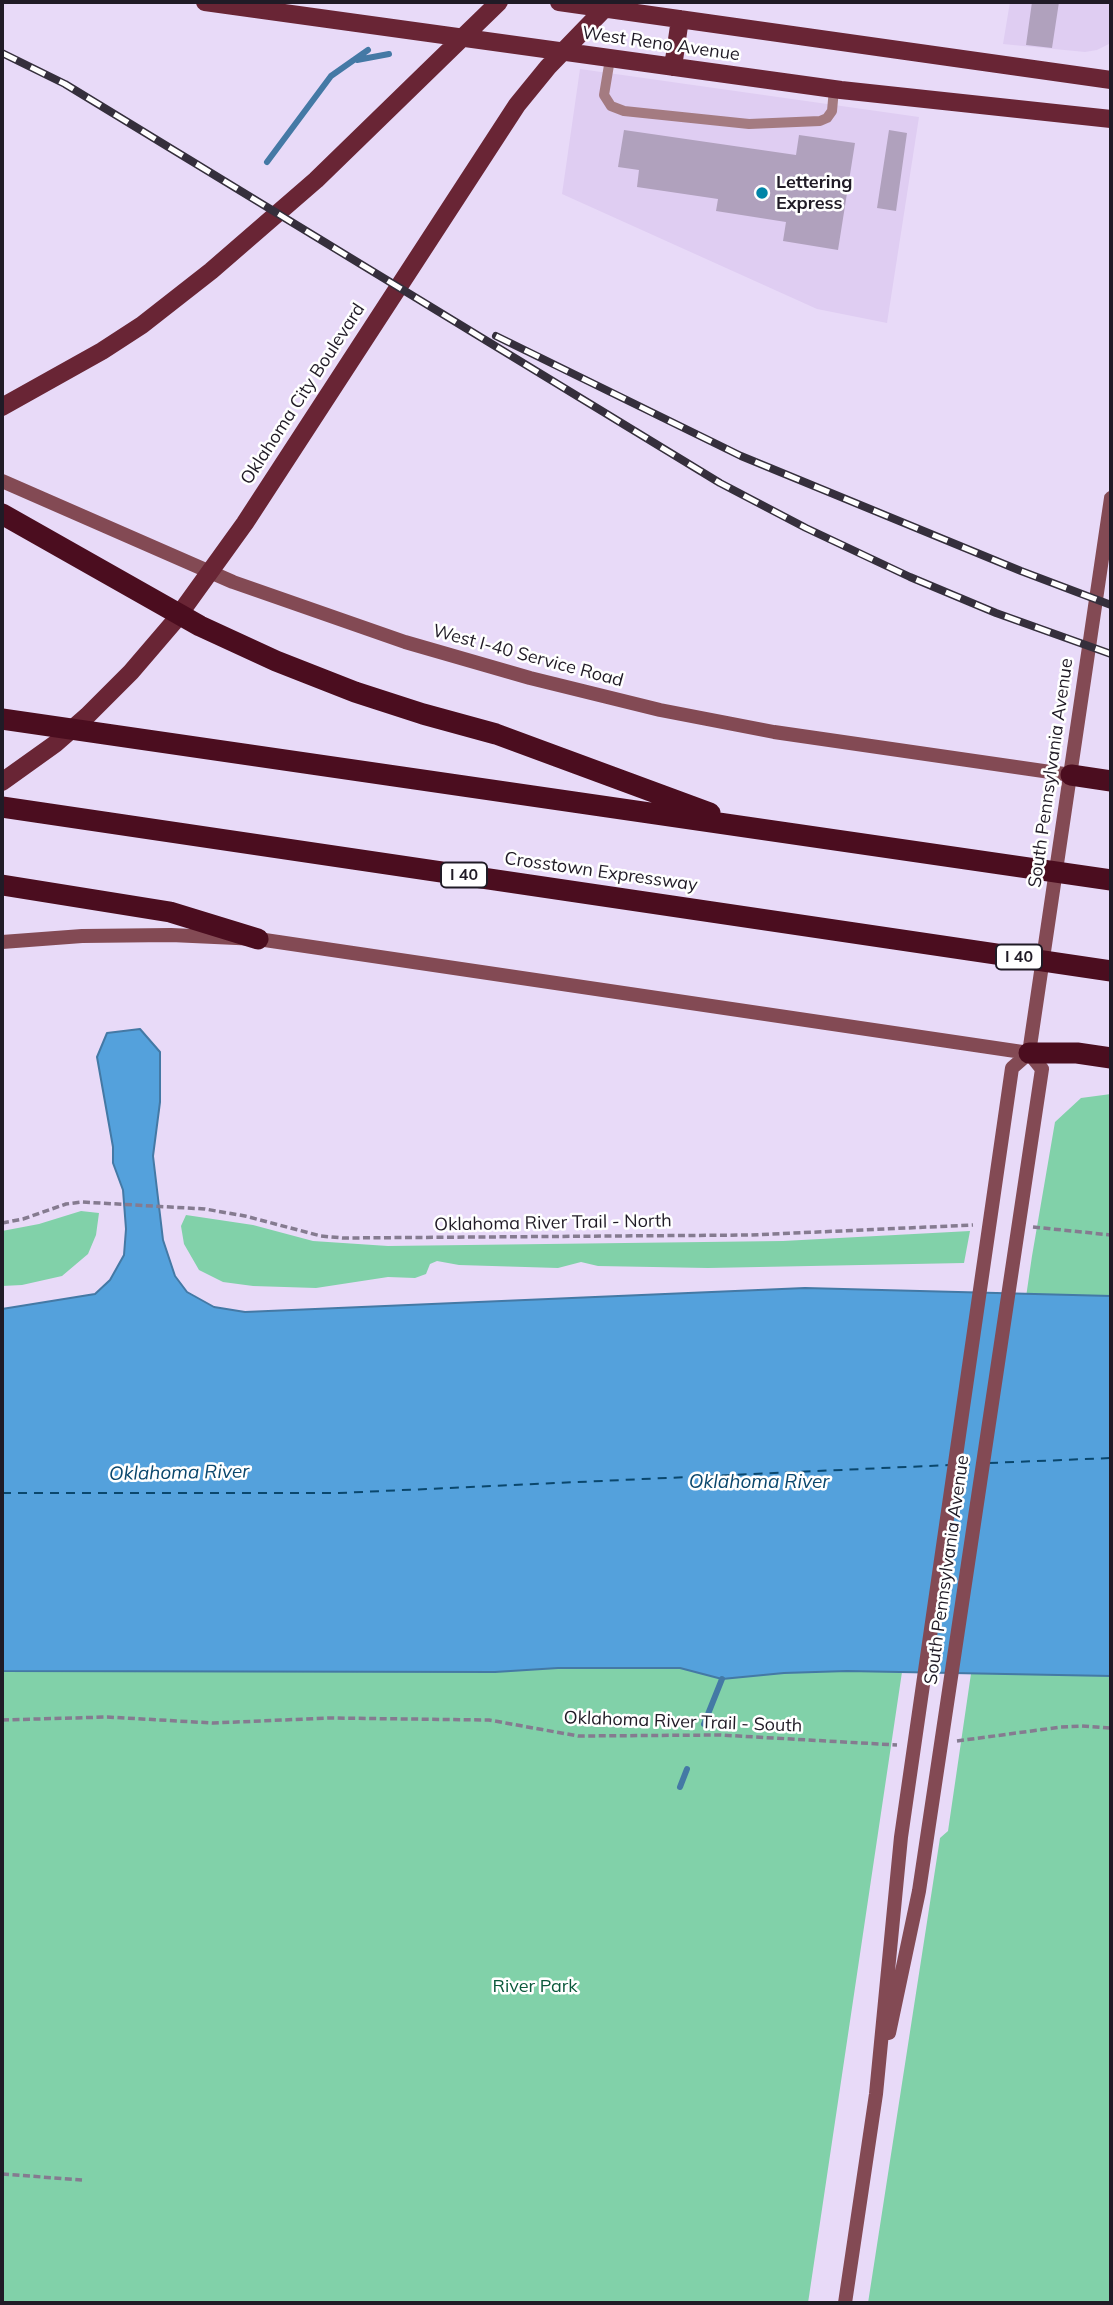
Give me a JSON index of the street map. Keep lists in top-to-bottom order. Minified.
{"streets":{"highway":["Crosstown Expressway","I 40"],"main road":["West Reno Avenue","Oklahoma City Boulevard","West I-40 Service Road","South Pennsylvania Avenue"],"path":["Oklahoma River Trail - North","Oklahoma River Trail - South"]},"crossings":[["West I-40 Service Road","South Pennsylvania Avenue"]],"water":["Oklahoma River"],"parks":["River Park"],"places":["Lettering Express"]}
